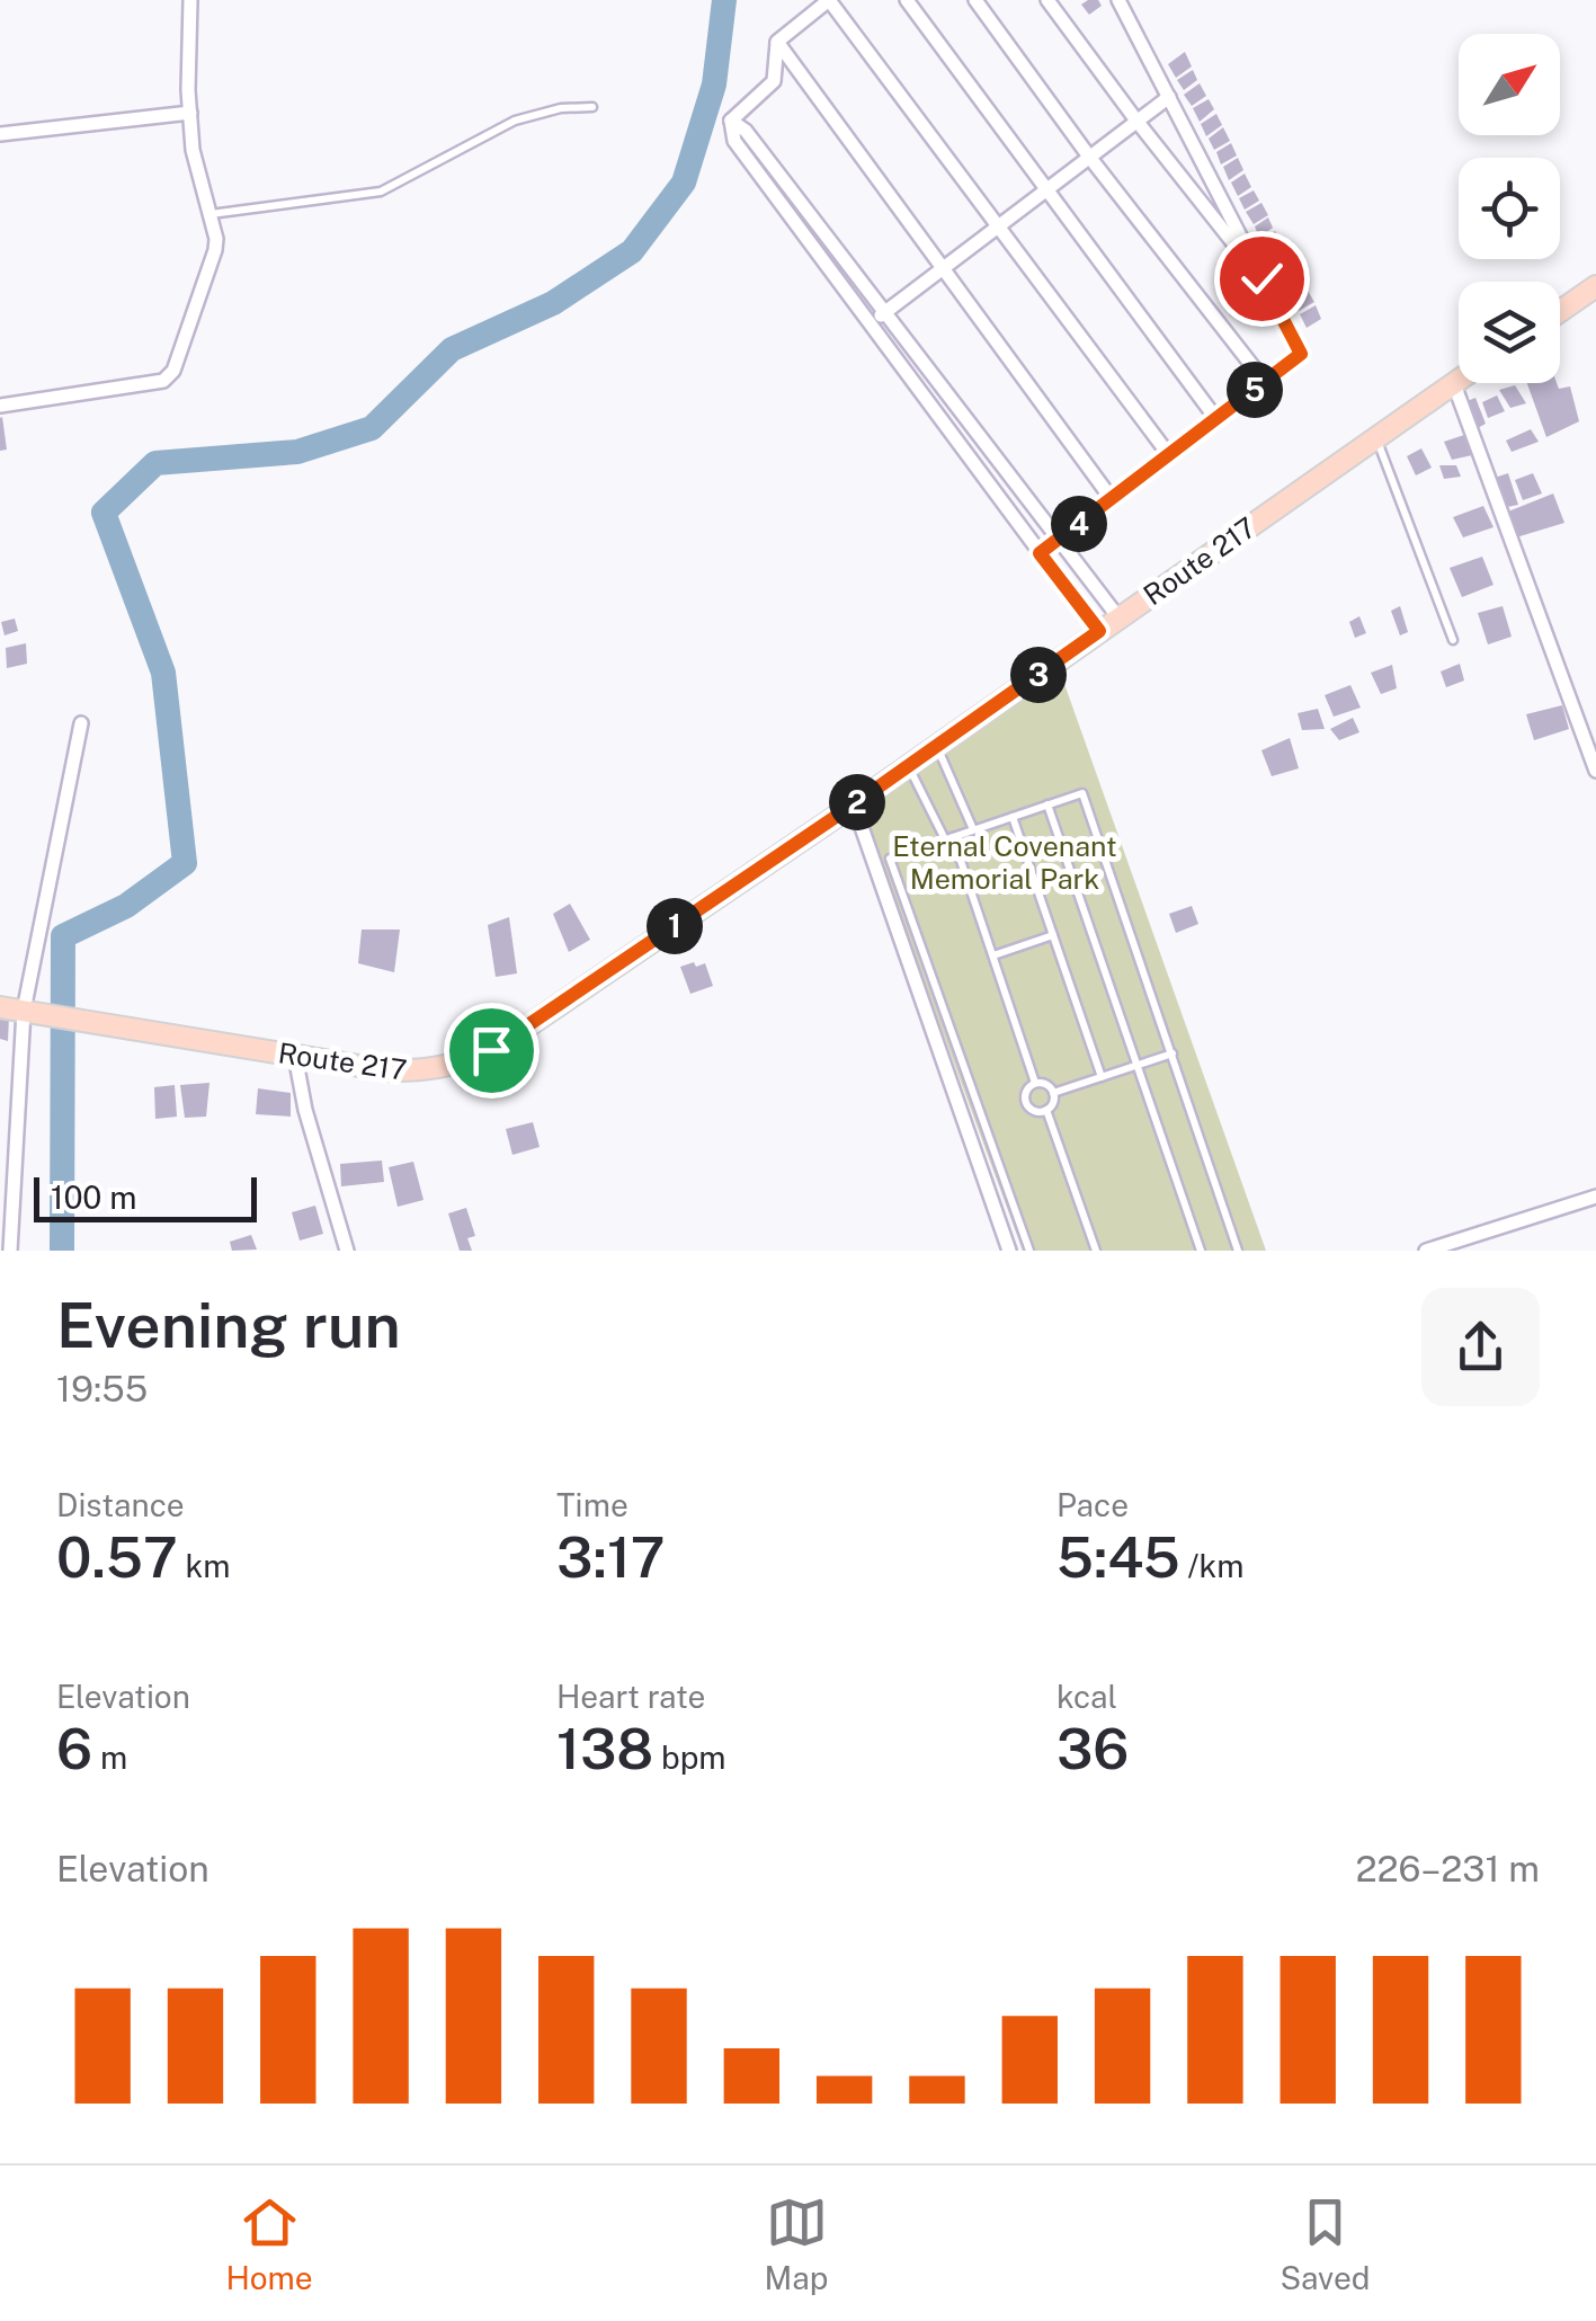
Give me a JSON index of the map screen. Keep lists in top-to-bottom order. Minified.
{"streets":{"main road":["Route 217"]},"parks":["Eternal Covenant Memorial Park"],"scale_bar":"100 m","north":"top right","page":{"pins":["5","4","3","2","1"],"scale":"100 m","heading":["Evening run","19:55"],"stats":[["Distance","0.57 km"],["Time","3:17"],["Pace","5:45 /km"],["Elevation","6 m"],["Heart rate","138 bpm"],["kcal","36"]],"chart":["Elevation","226–231 m"],"tabs":["Home","Map","Saved"]}}
